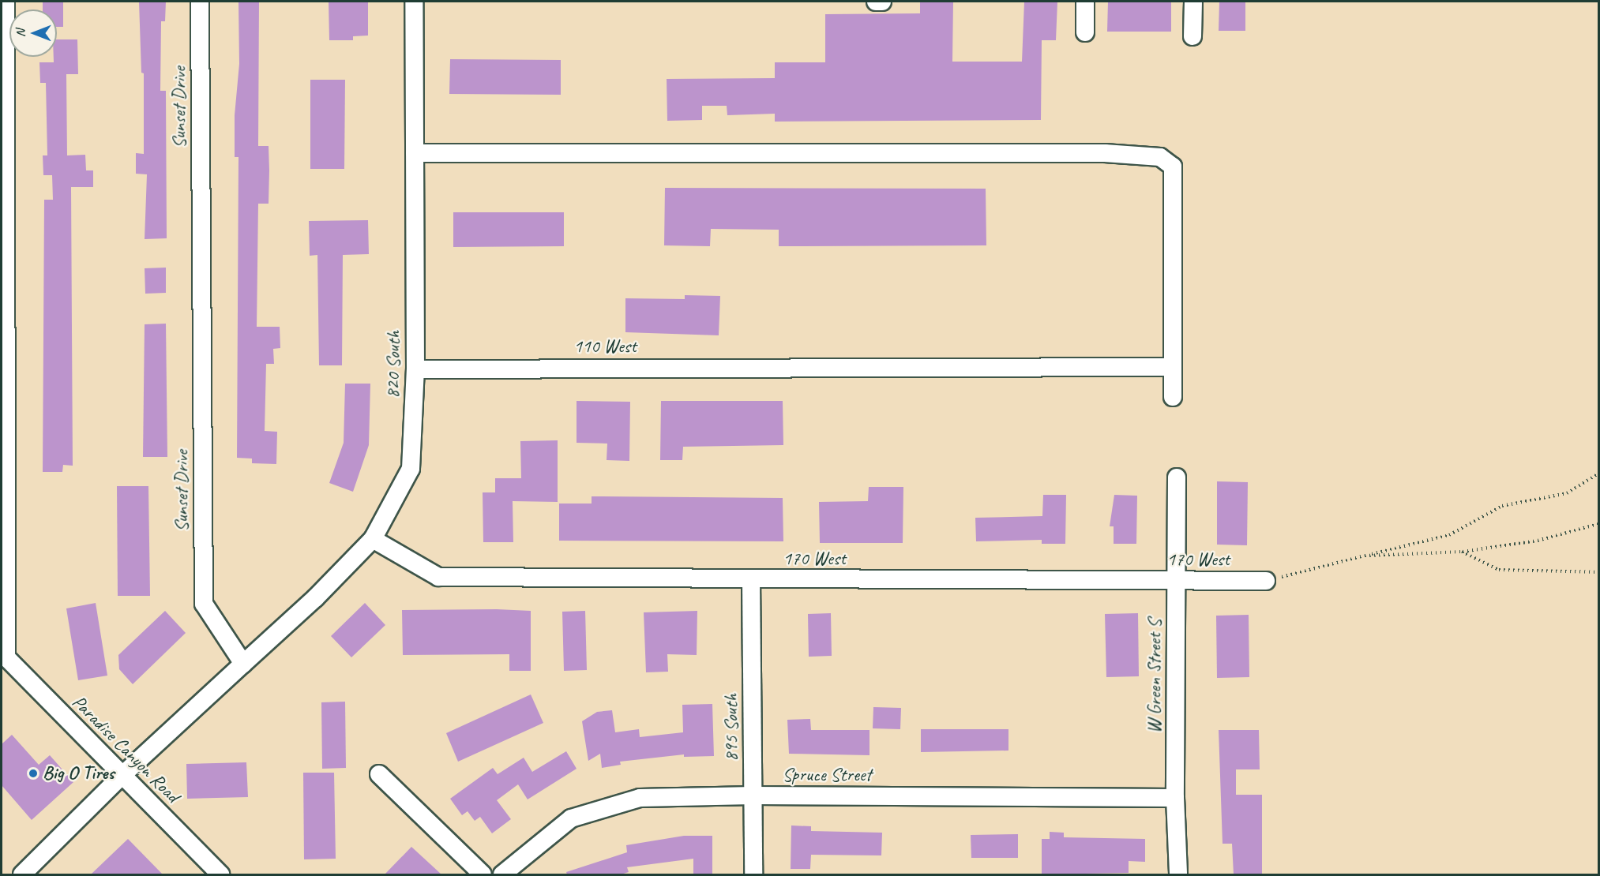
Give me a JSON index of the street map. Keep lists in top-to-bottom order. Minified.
{"streets":{"street":["Sunset Drive","110 West","820 South","170 West","W Green Street S","895 South","Paradise Canyon Road","Spruce Street"]},"crossings":[["Sunset Drive","820 South"],["110 West","820 South"],["820 South","170 West"],["170 West","W Green Street S"],["170 West","895 South"],["W Green Street S","Spruce Street"],["895 South","Spruce Street"]],"places":["Big O Tires"],"north":"left"}
